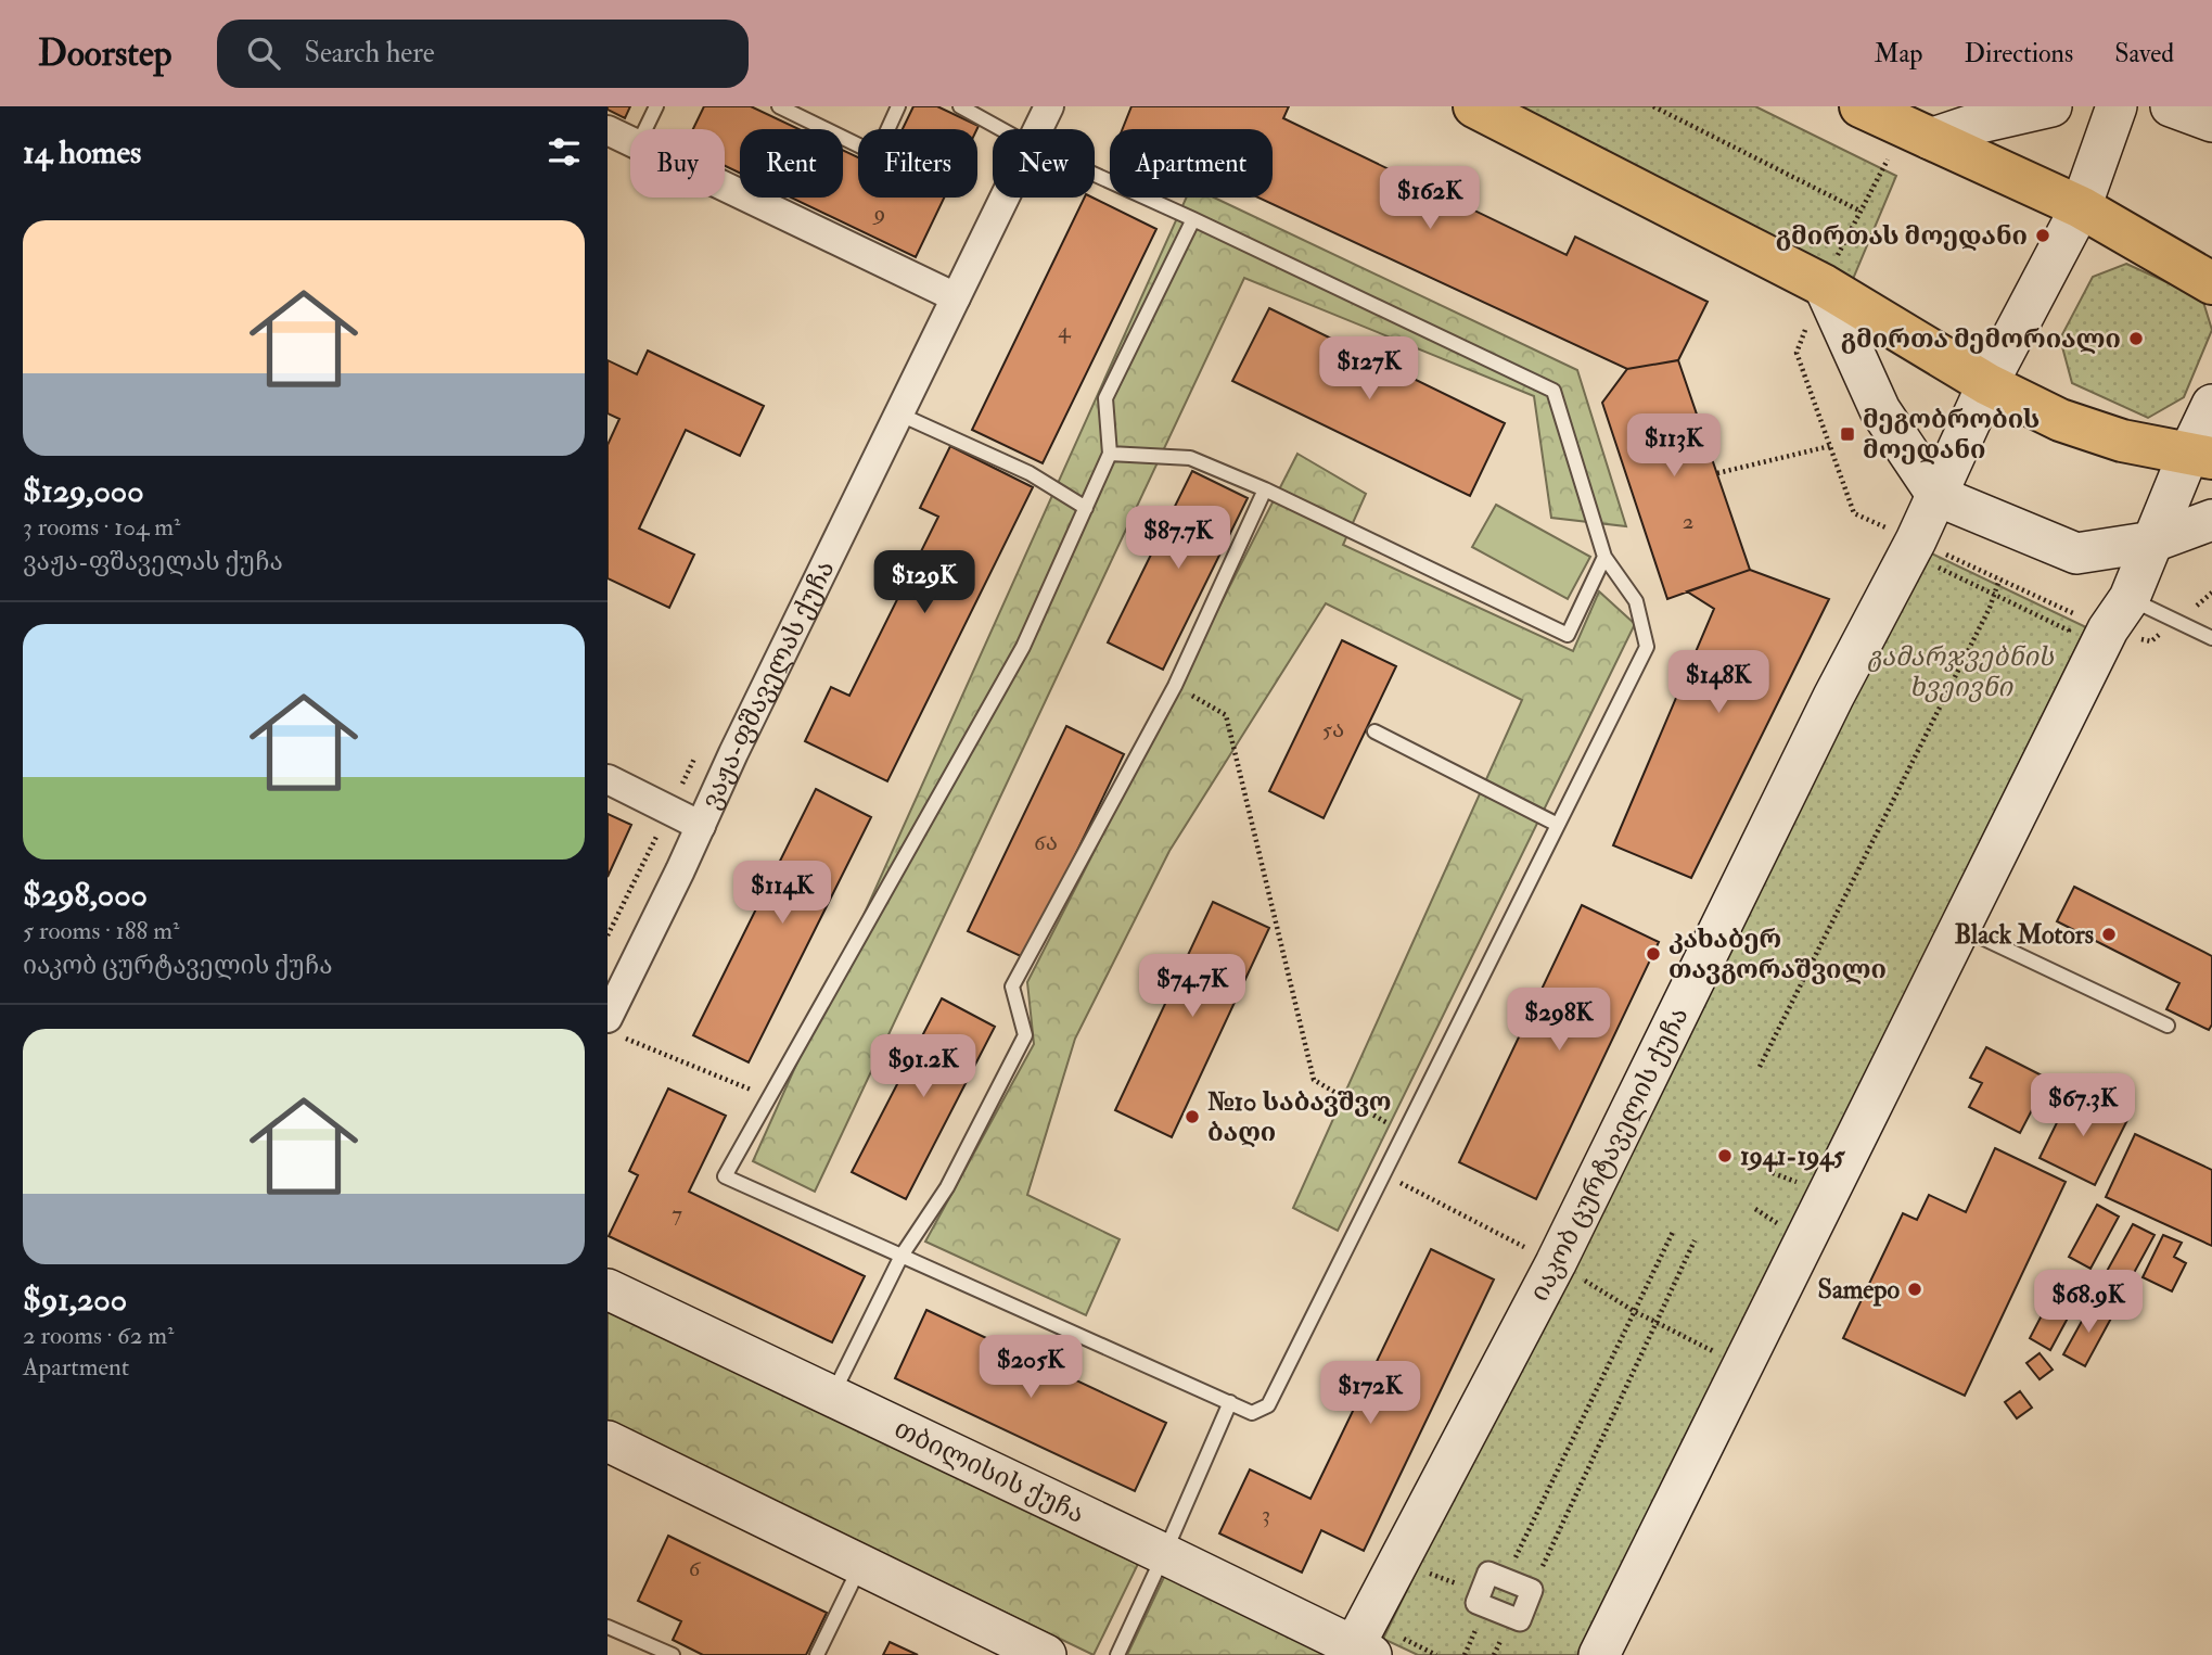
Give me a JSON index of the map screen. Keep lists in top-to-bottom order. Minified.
{"streets":{"main road":["იაკობ ცურტაველის ქუჩა","თბილისის ქუჩა"],"street":["ვაჟა-ფშაველას ქუჩა"]},"crossings":[["იაკობ ცურტაველის ქუჩა","თბილისის ქუჩა"]],"parks":["გამარჯვებნის ხვეივნი"],"places":{"other":["გმირთას მოედანი","გმირთა მემორიალი","Black Motors","კახაბერ თავგორაშვილი","№10 საბავშვო ბაღი","1941-1945","Samepo"],"transit":["მეგობრობის მოედანი"]},"house_numbers":["9","4","2","5ა","6ა","7","3","6"],"page":{"header":"Doorstep","search":"Search here","nav":["Map","Directions","Saved"],"heading":"14 homes","chip":["Buy","Rent","Filters","New","Apartment"],"price":["$162K","$127K","$113K","$87.7K","$129K","$148K","$114K","$74.7K","$298K","$91.2K","$67.3K","$68.9K","$205K","$172K"],"list":[{"name":"$129,000","note":"3 rooms · 104 m² · ვაჟა-ფშაველას ქუჩა"},{"name":"$298,000","note":"5 rooms · 188 m² · იაკობ ცურტაველის ქუჩა"},{"name":"$91,200","note":"2 rooms · 62 m² · Apartment"}]}}
